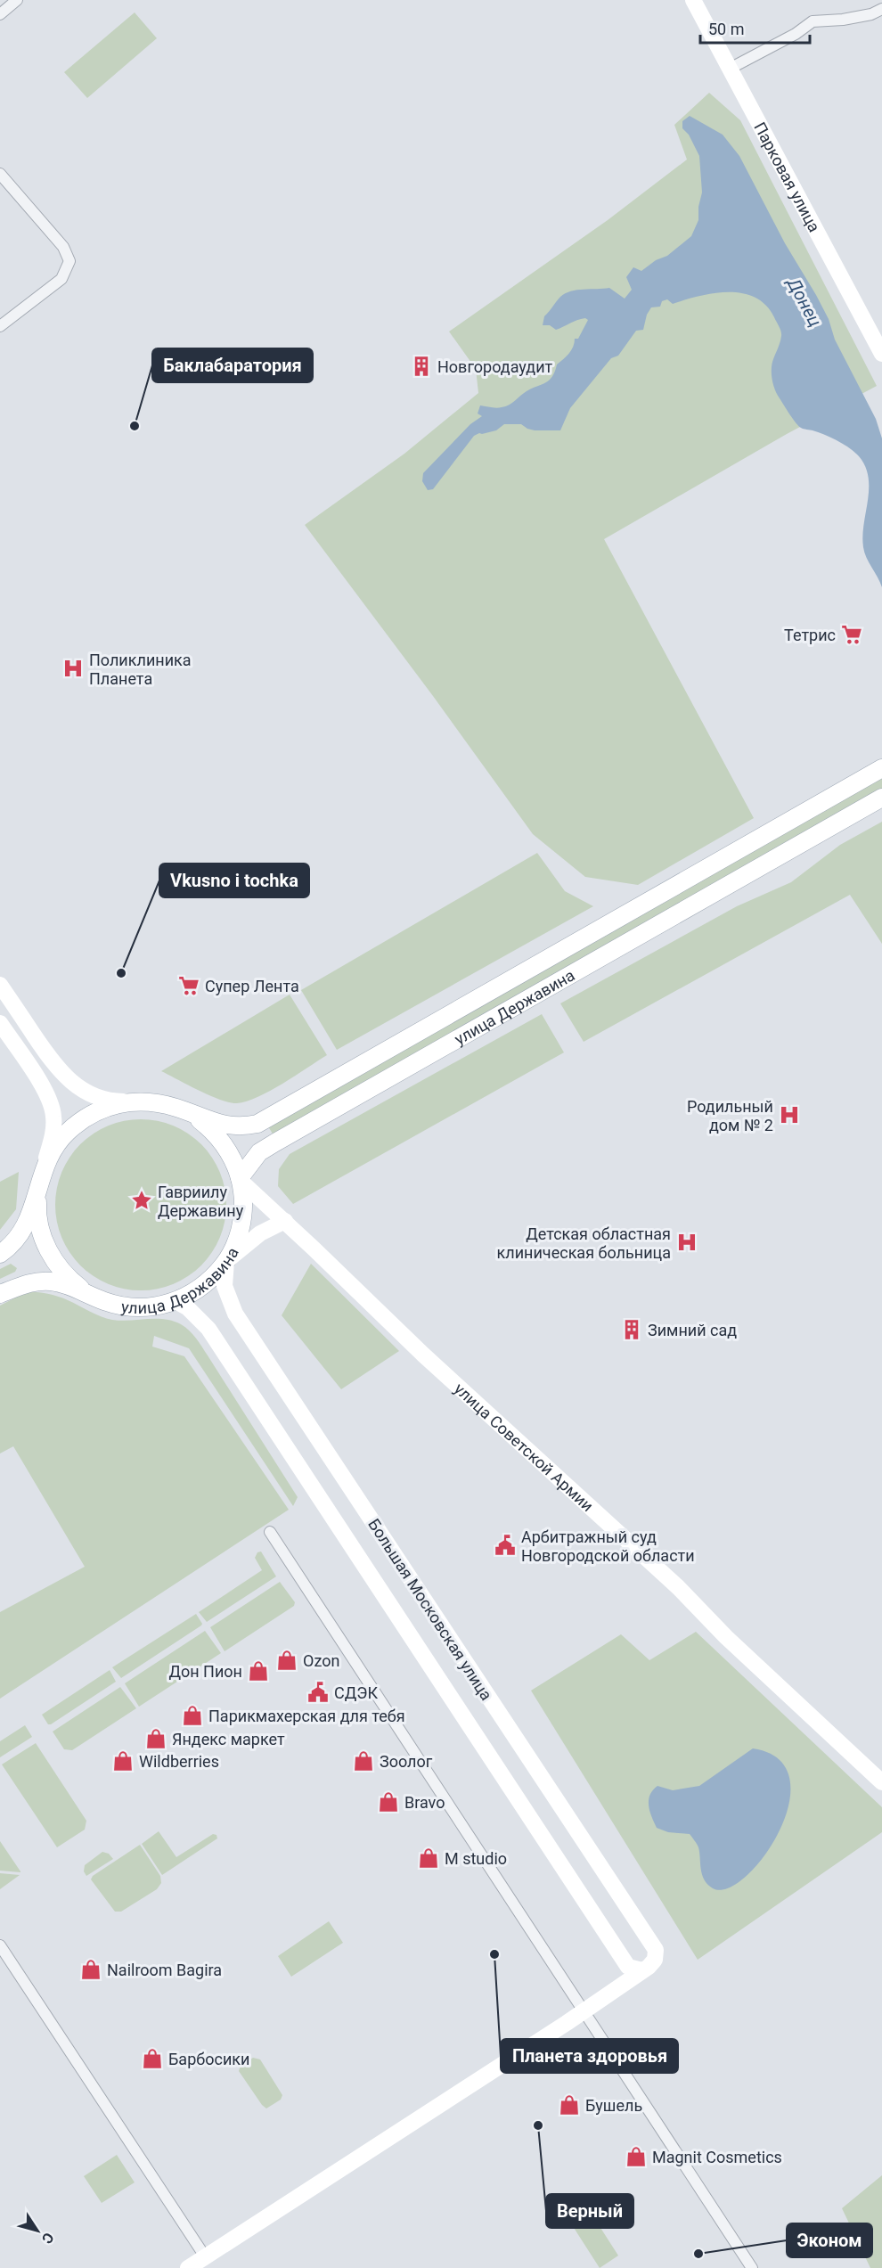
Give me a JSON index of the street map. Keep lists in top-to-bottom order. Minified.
{"streets":{"main road":["улица Державина"],"street":["Парковая улица","улица Советской Армии","Большая Московская улица"]},"crossings":[["улица Державина","улица Советской Армии"],["улица Державина","Большая Московская улица"]],"water":["Донец"],"places":{"building":["Новгородаудит","Зимний сад"],"other":["Баклабаратория","Vkusno i tochka","Планета здоровья","Верный","Эконом"],"supermarket":["Тетрис","Супер Лента"],"hospital":["Поликлиника Планета","Родильный дом № 2","Детская областная клиническая больница"],"place":["Гавриилу Державину"],"public building":["Арбитражный суд Новгородской области","СДЭК"],"shop":["Ozon","Дон Пион","Парикмахерская для тебя","Яндекс маркет","Wildberries","Зоолог","Bravo","M studio","Nailroom Bagira","Барбосики","Бушель","Magnit Cosmetics"]},"scale_bar":"50 m","north":"bottom right"}
